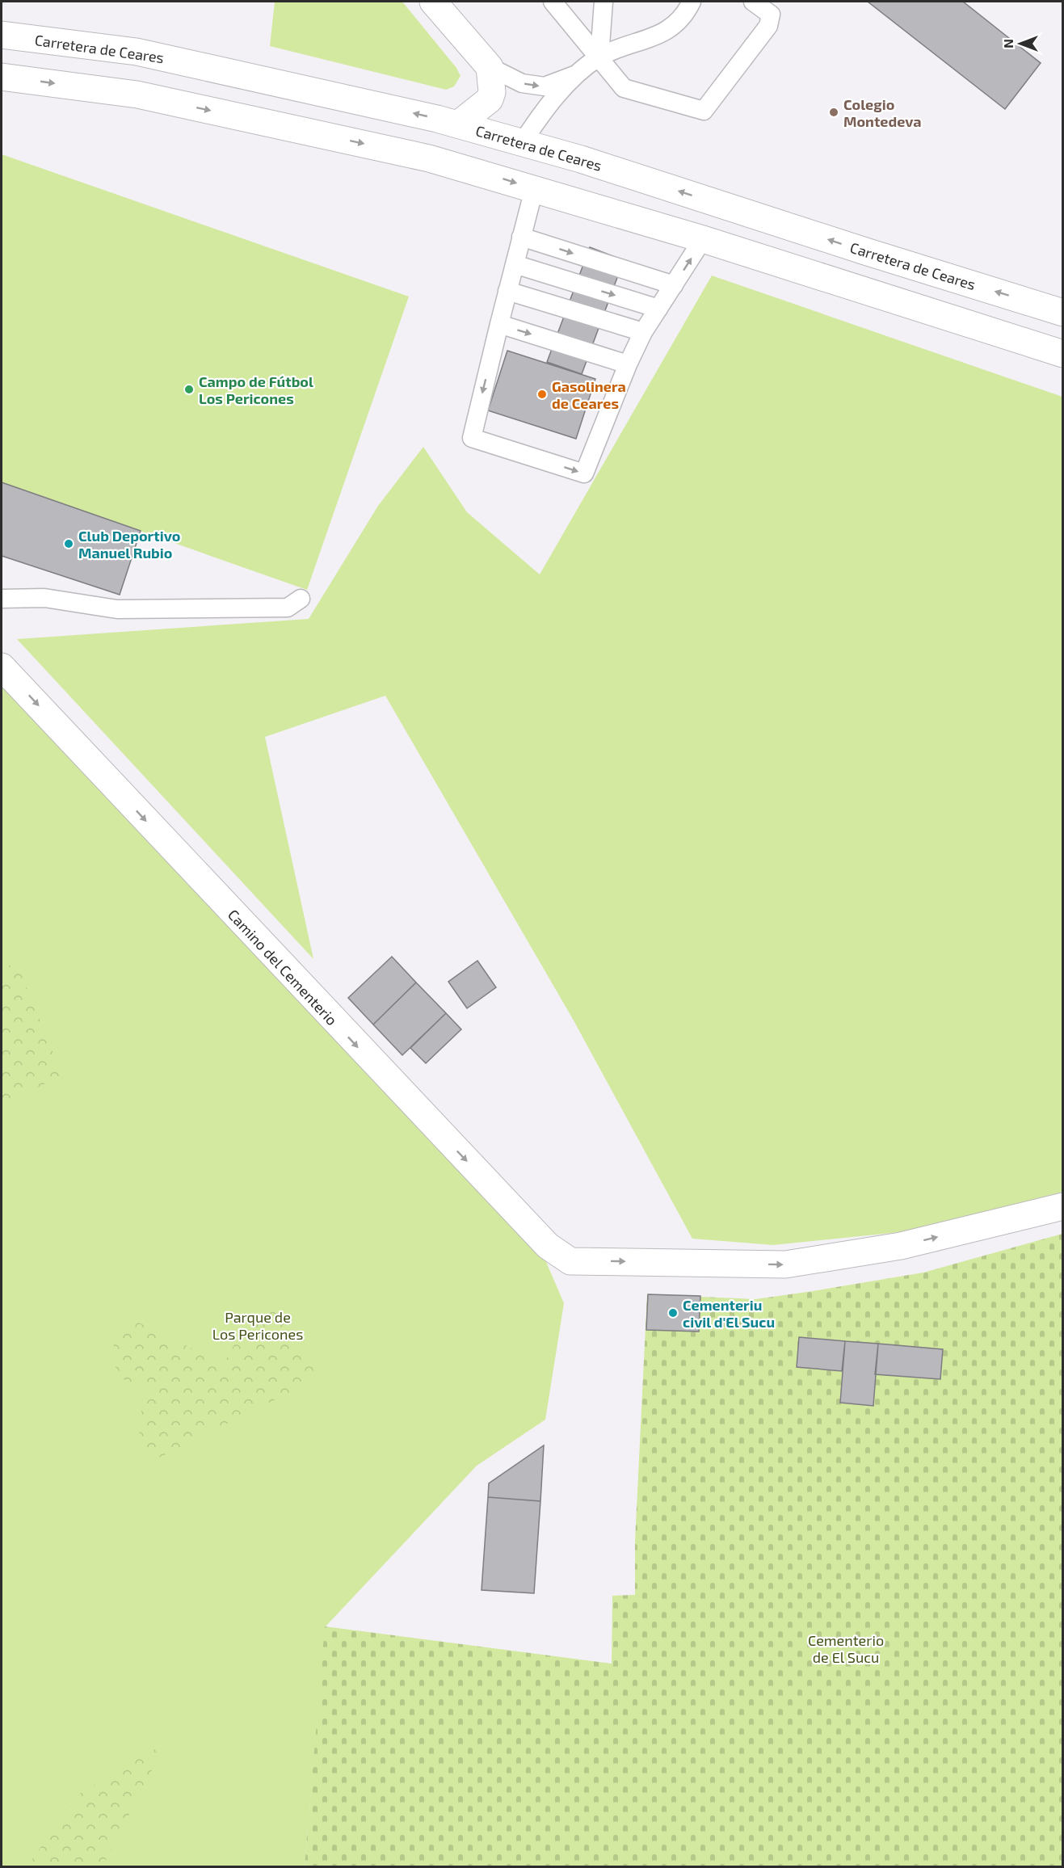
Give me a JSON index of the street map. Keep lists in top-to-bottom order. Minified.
{"streets":{"main road":["Carretera de Ceares","Camino del Cementerio"]},"one_way":["Camino del Cementerio"],"parks":["Parque de Los Pericones","Cementerio de El Sucu"],"places":["Colegio Montedeva","Campo de Fútbol Los Pericones","Gasolinera de Ceares","Club Deportivo Manuel Rubio","Cementeriu civil d'El Sucu"],"north":"left"}
